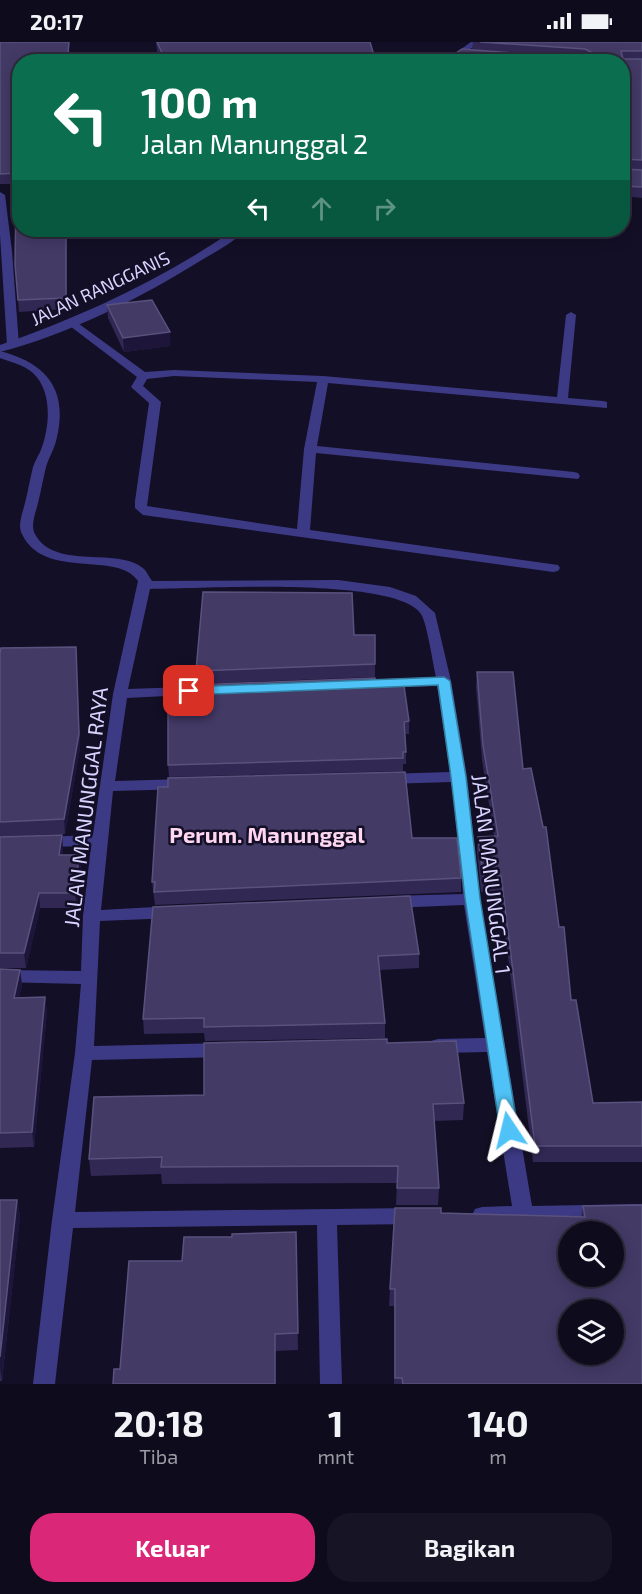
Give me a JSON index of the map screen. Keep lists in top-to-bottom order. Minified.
{"streets":{"street":["JALAN RANGGANIS","JALAN MANUNGGAL RAYA","JALAN MANUNGGAL 1"]},"crossings":[["JALAN MANUNGGAL RAYA","JALAN MANUNGGAL 1"]],"districts":["Perum. Manunggal"],"page":{"status":"20:17","turn":["100 m","Jalan Manunggal 2"],"eta":["20:18","Tiba","1","mnt","140","m"],"buttons":["Keluar","Bagikan"]}}
